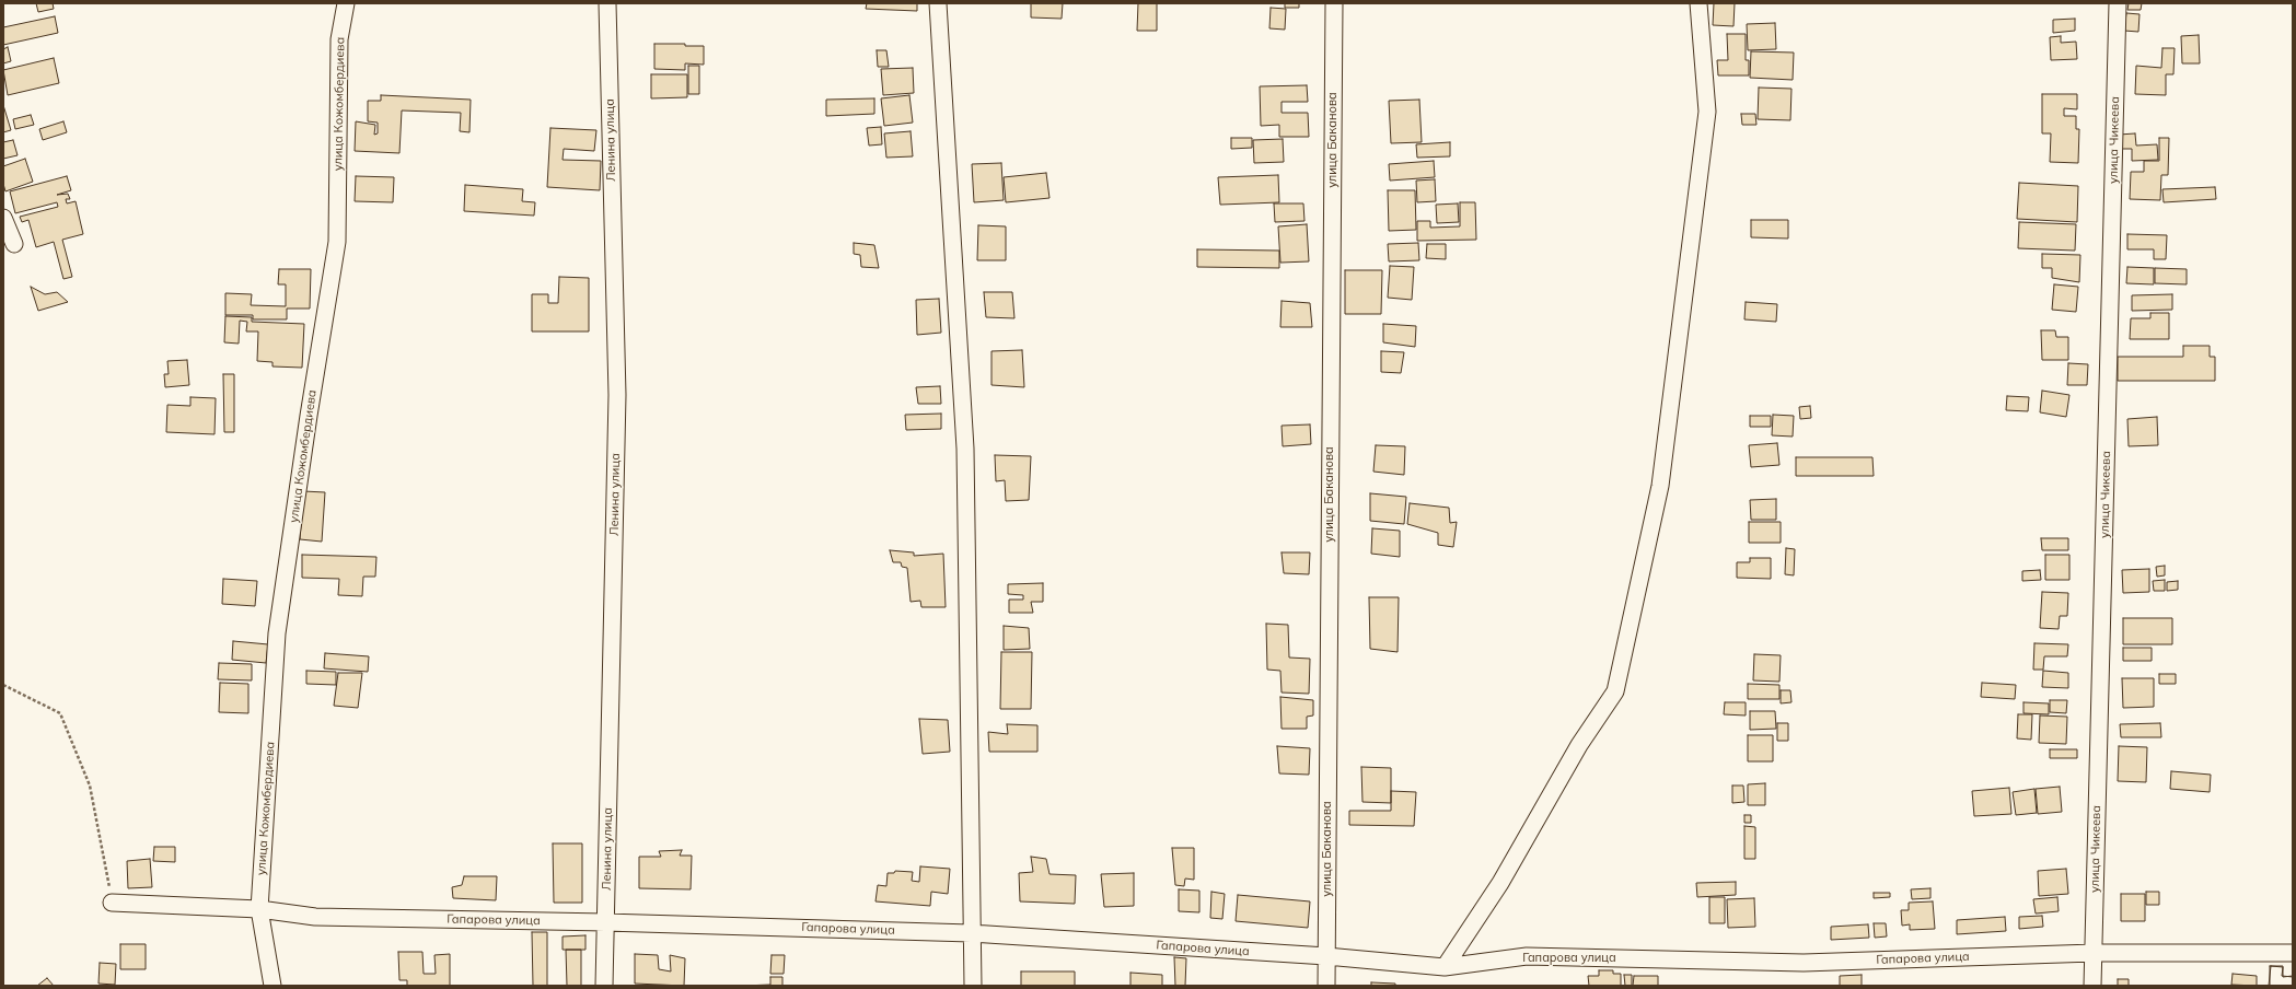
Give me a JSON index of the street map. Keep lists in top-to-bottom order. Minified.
{"streets":{"street":["улица Кожомбердиева","Ленина улица","улица Баканова","улица Чикеева","Гапарова улица"]},"crossings":[["улица Кожомбердиева","Гапарова улица"],["Ленина улица","Гапарова улица"],["улица Баканова","Гапарова улица"],["улица Чикеева","Гапарова улица"]]}
